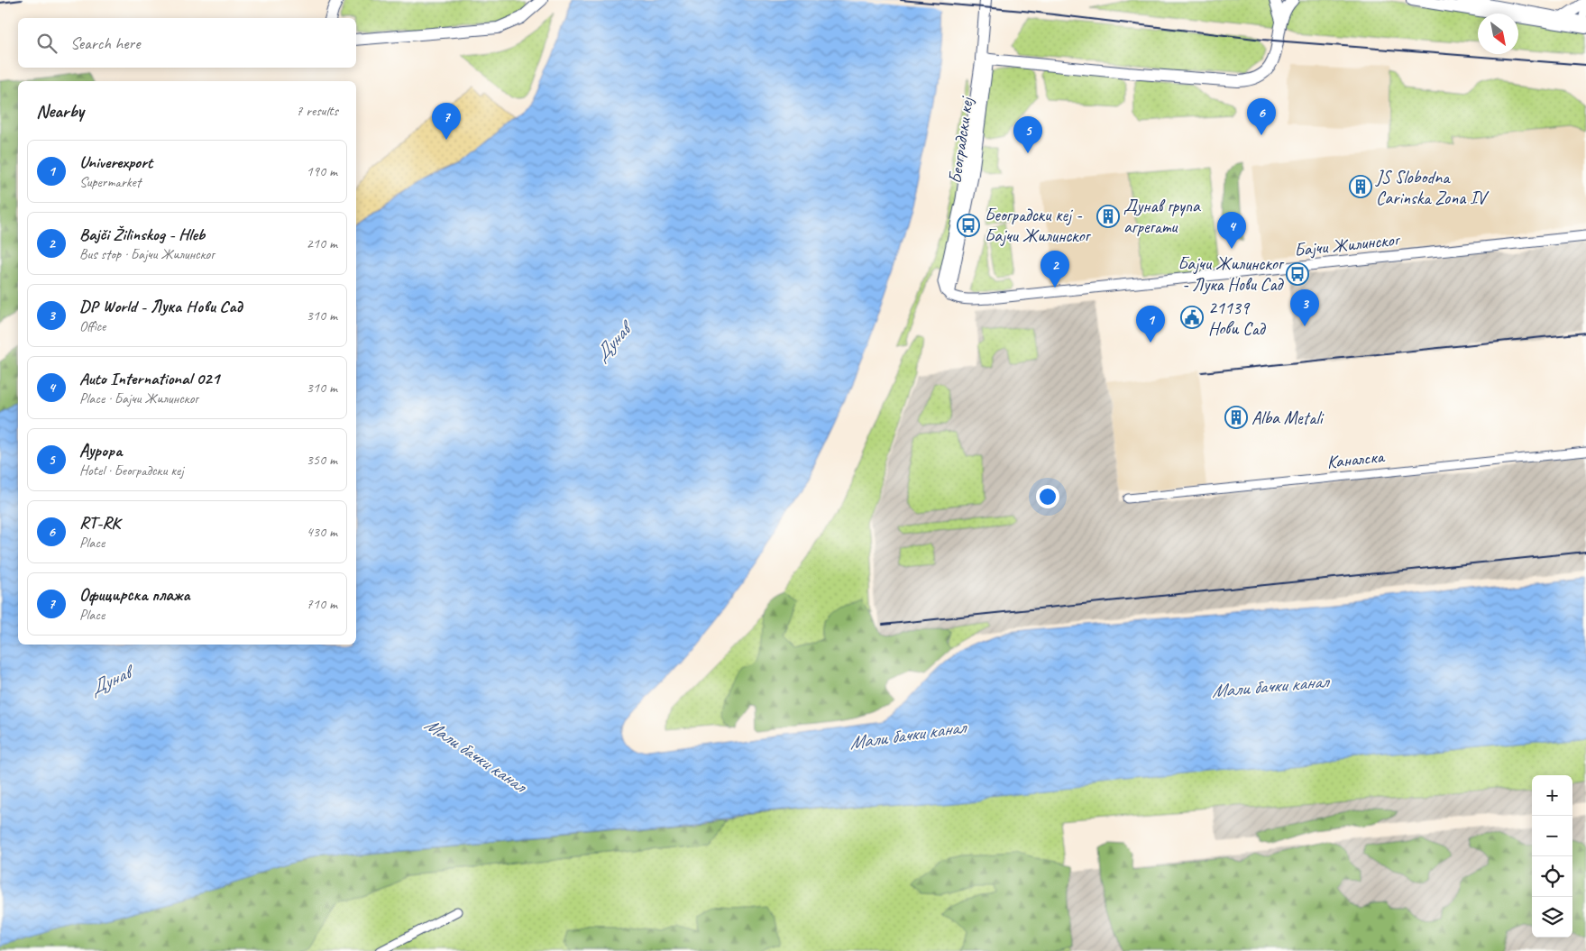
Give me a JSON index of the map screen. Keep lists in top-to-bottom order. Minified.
{"streets":{"main road":["Београдски кеј"],"street":["Бајчи Жилинског","Каналска"]},"crossings":[["Београдски кеј","Бајчи Жилинског"]],"water":["Дунав","Мали бачки канал"],"places":{"building":["JS Slobodna Carinska Zona IV","Дунав група агрегати","Alba Metali"],"bus stop":["Београдски кеј - Бајчи Жилинског","Бајчи Жилинског - Лука Нови Сад"],"public building":["21139 Нови Сад"]},"north":"bottom right","page":{"search":"Search here","heading":["Nearby","7 results"],"pins":["6","7","5","4","2","3","1"],"list":[{"mark":"1","name":"Univerexport","note":"Supermarket","value":"190 m"},{"mark":"2","name":"Bajči Žilinskog - Hleb","note":"Bus stop · Бајчи Жилинског","value":"210 m"},{"mark":"3","name":"DP World - Лука Нови Сад","note":"Office","value":"310 m"},{"mark":"4","name":"Auto International 021","note":"Place · Бајчи Жилинског","value":"310 m"},{"mark":"5","name":"Аурора","note":"Hotel · Београдски кеј","value":"350 m"},{"mark":"6","name":"RT-RK","note":"Place","value":"430 m"},{"mark":"7","name":"Официрска плажа","note":"Place","value":"710 m"}],"map_buttons":["+","−"]}}
